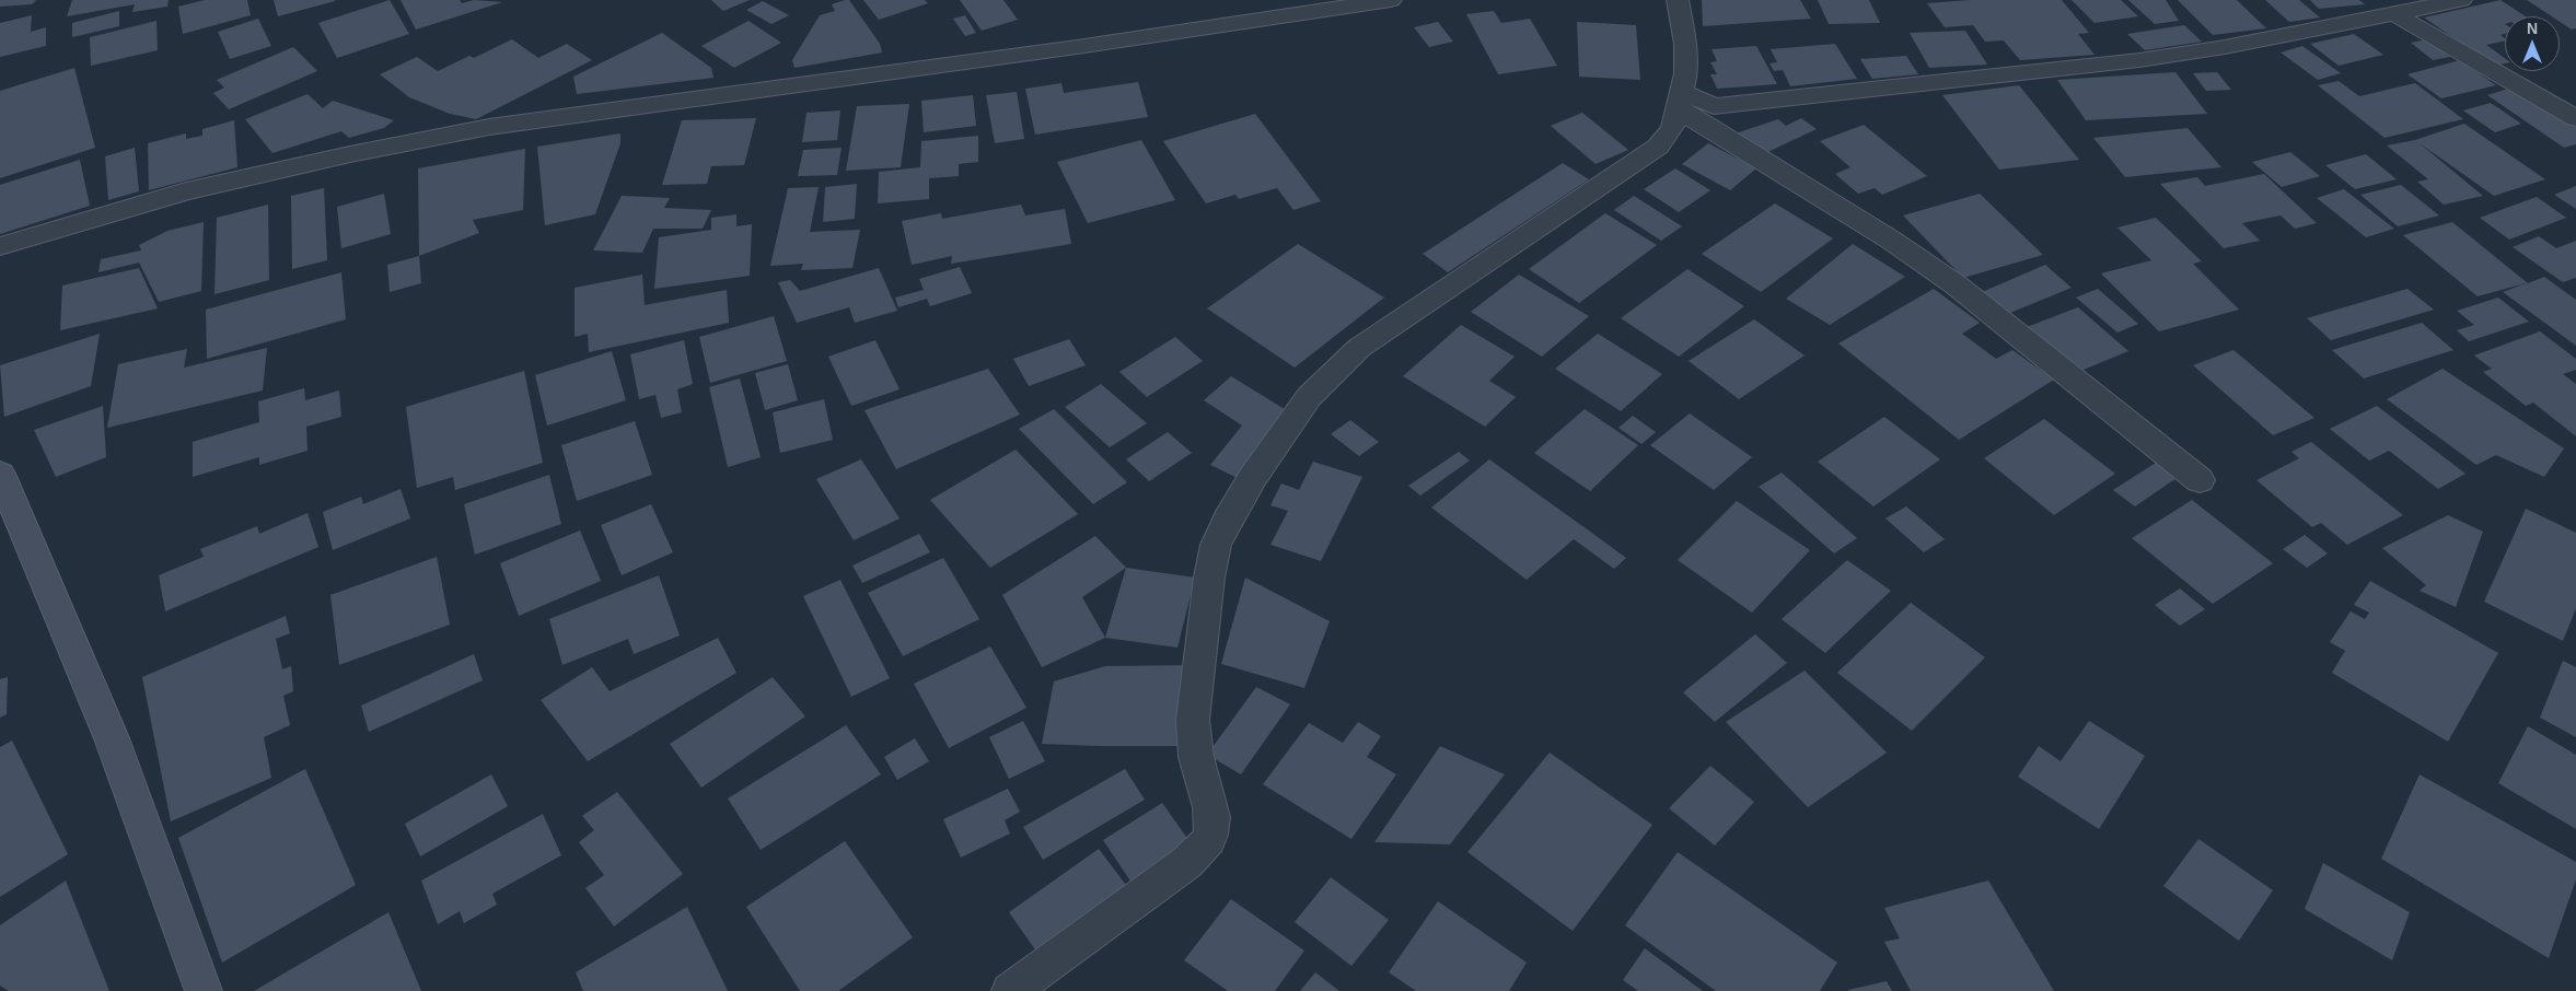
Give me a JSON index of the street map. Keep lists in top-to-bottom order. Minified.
{"north":"top"}
